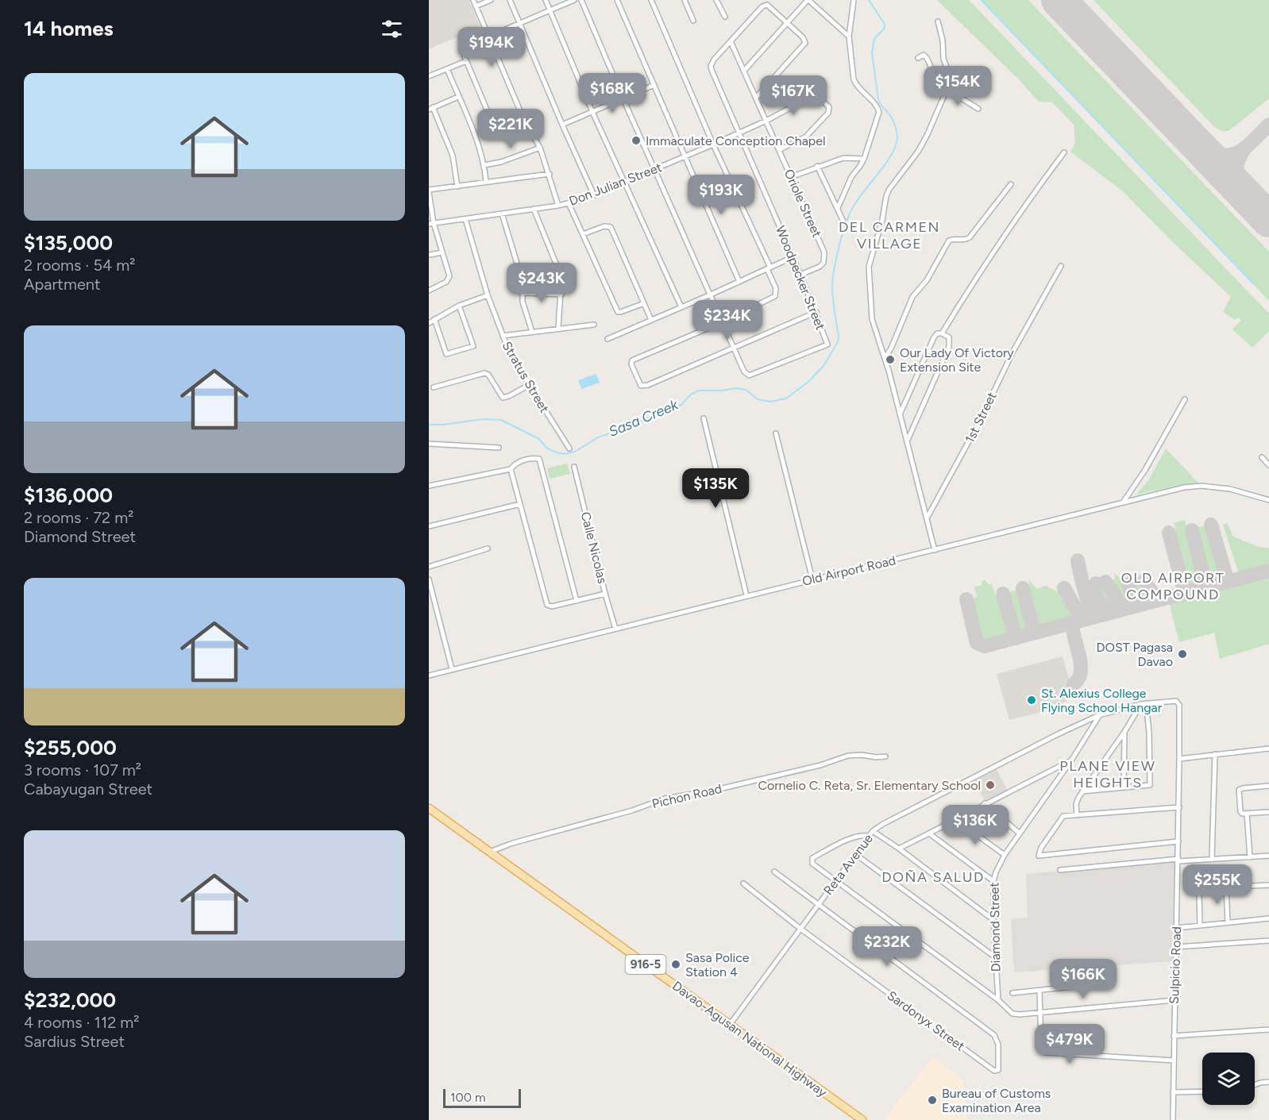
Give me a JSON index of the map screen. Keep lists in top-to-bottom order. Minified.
{"streets":{"main road":["916-5","Davao-Agusan National Highway"],"street":["Don Julian Street","Oriole Street","Woodpecker Street","Stratus Street","1st Street","Calle Nicolas","Old Airport Road","Pichon Road","Reta Avenue","Diamond Street","Sulpicio Road","Sardonyx Street"]},"crossings":[["Don Julian Street","Oriole Street"],["Don Julian Street","Woodpecker Street"],["Don Julian Street","Stratus Street"],["Oriole Street","Woodpecker Street"],["Calle Nicolas","Old Airport Road"],["Pichon Road","Davao-Agusan National Highway"],["Reta Avenue","Diamond Street"],["Reta Avenue","Sulpicio Road"],["Reta Avenue","Sardonyx Street"],["Reta Avenue","Davao-Agusan National Highway"]],"districts":["DEL CARMEN VILLAGE","OLD AIRPORT COMPOUND","PLANE VIEW HEIGHTS","DOÑA SALUD"],"water":["Sasa Creek"],"places":["Immaculate Conception Chapel","Our Lady Of Victory Extension Site","DOST Pagasa Davao","St. Alexius College Flying School Hangar","Cornelio C. Reta, Sr. Elementary School","Sasa Police Station 4","Bureau of Customs Examination Area"],"scale_bar":"100 m","page":{"heading":"14 homes","price":["$194K","$154K","$168K","$167K","$221K","$193K","$243K","$234K","$135K","$136K","$255K","$232K","$166K","$479K"],"list":[{"name":"$135,000","note":"2 rooms · 54 m² · Apartment"},{"name":"$136,000","note":"2 rooms · 72 m² · Diamond Street"},{"name":"$255,000","note":"3 rooms · 107 m² · Cabayugan Street"},{"name":"$232,000","note":"4 rooms · 112 m² · Sardius Street"}],"scale":"100 m"}}
